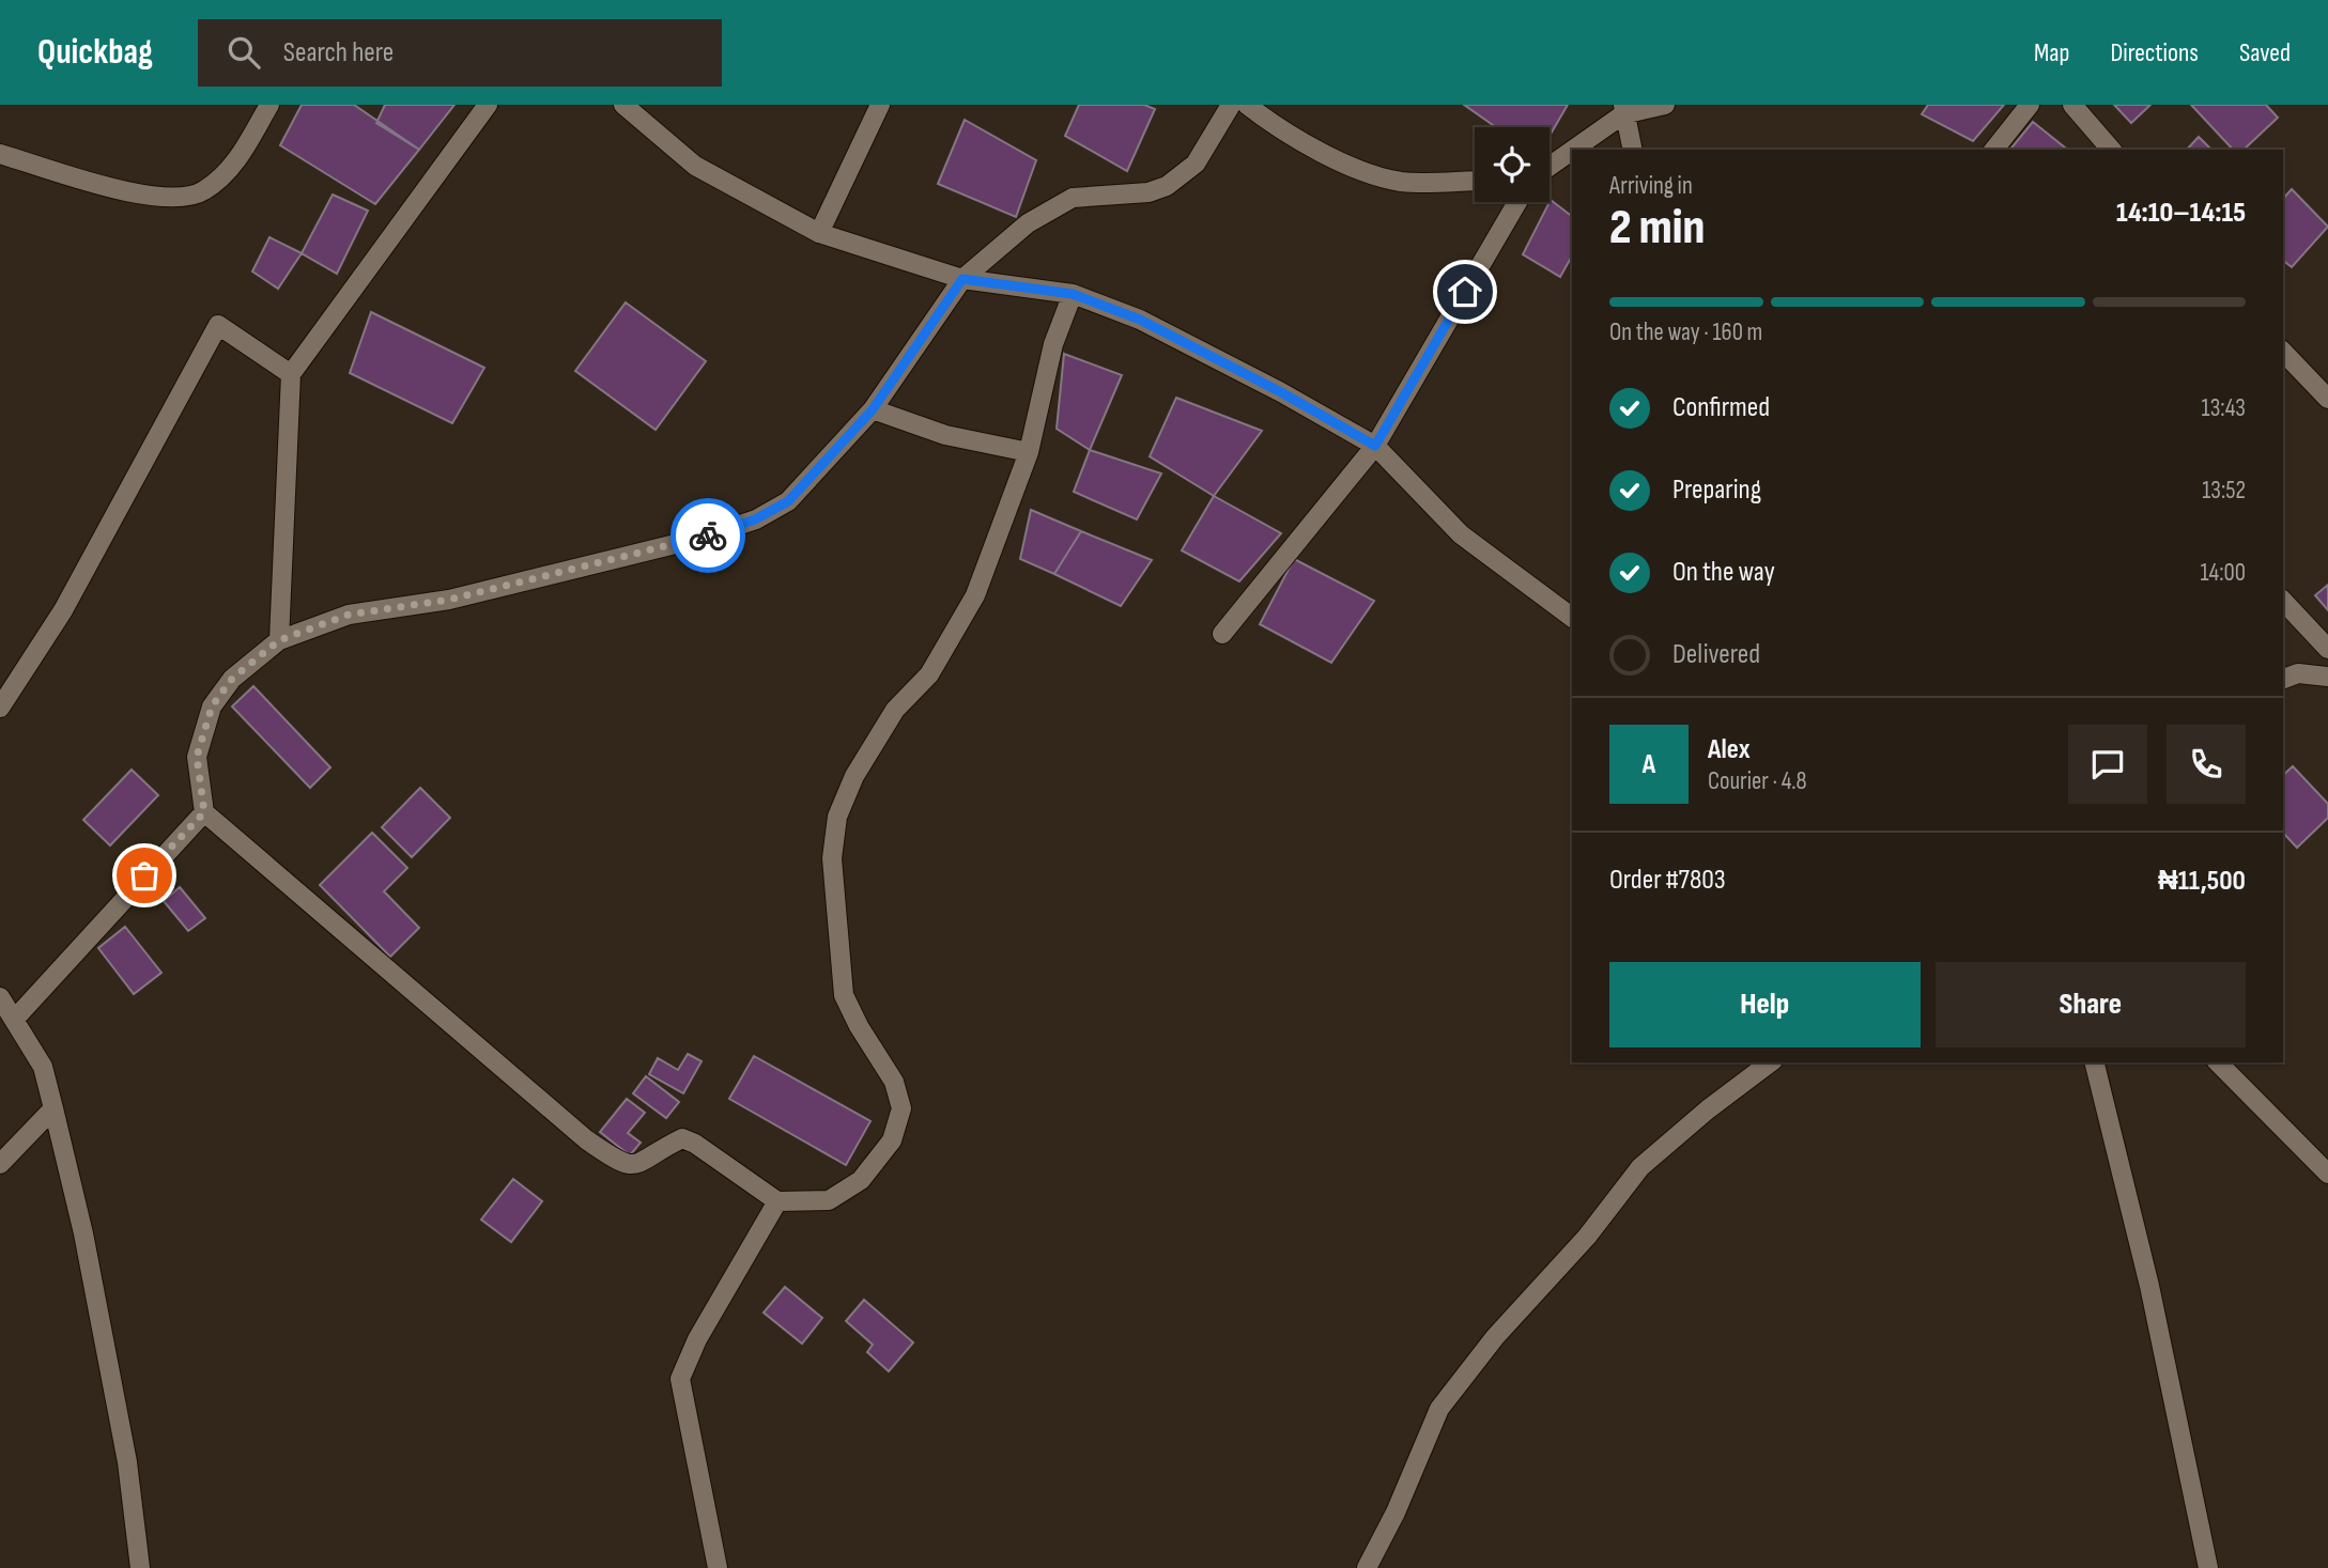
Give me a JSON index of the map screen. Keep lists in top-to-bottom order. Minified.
{"page":{"header":"Quickbag","search":"Search here","nav":["Map","Directions","Saved"],"heading":["2 min","Arriving in","14:10–14:15"],"panel":["Alex","Courier · 4.8","Order #7803","₦11,500"],"bar":"On the way · 160 m","list":[["Confirmed","13:43"],["Preparing","13:52"],["On the way","14:00"],"Delivered"],"round":"A","buttons":["Help","Share"]}}
